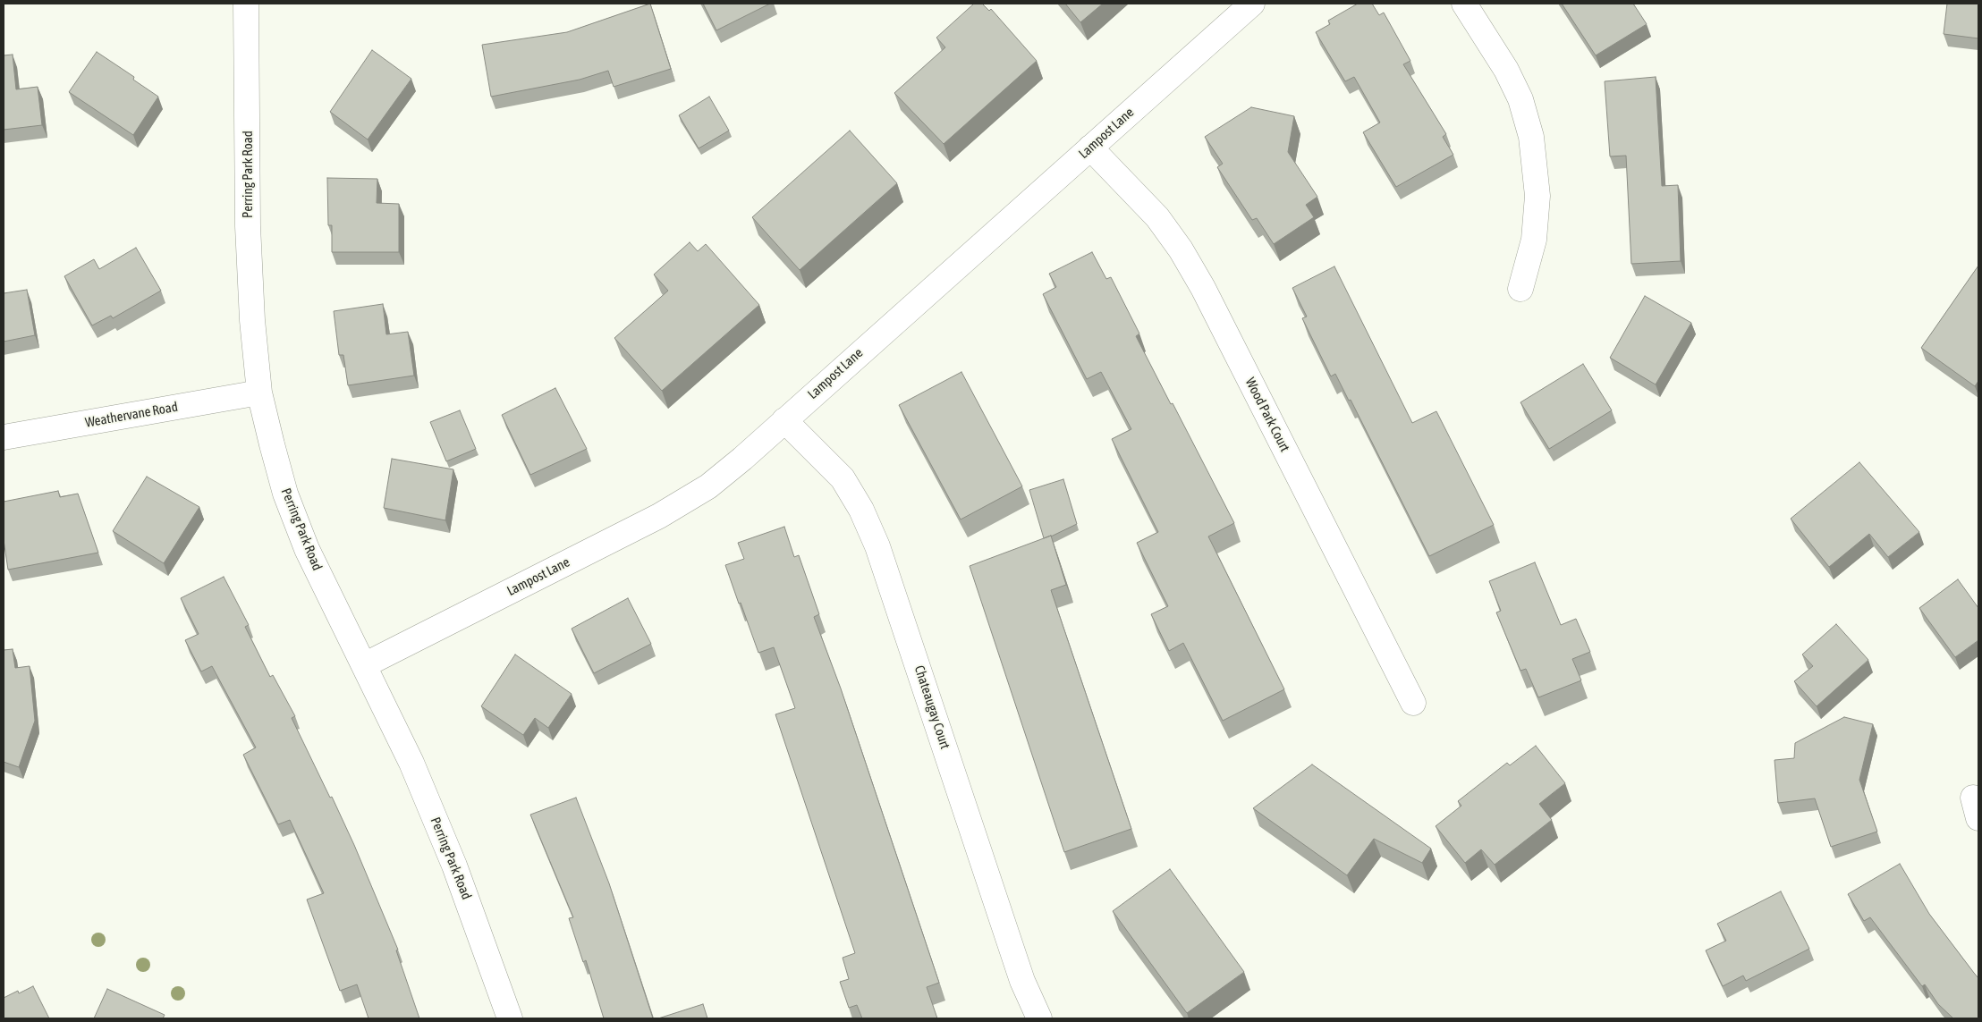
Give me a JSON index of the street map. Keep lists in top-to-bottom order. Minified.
{"streets":{"street":["Lampost Lane","Perring Park Road","Weathervane Road","Wood Park Court","Chateaugay Court"]},"crossings":[["Lampost Lane","Perring Park Road"],["Lampost Lane","Wood Park Court"],["Lampost Lane","Chateaugay Court"],["Perring Park Road","Weathervane Road"]]}
